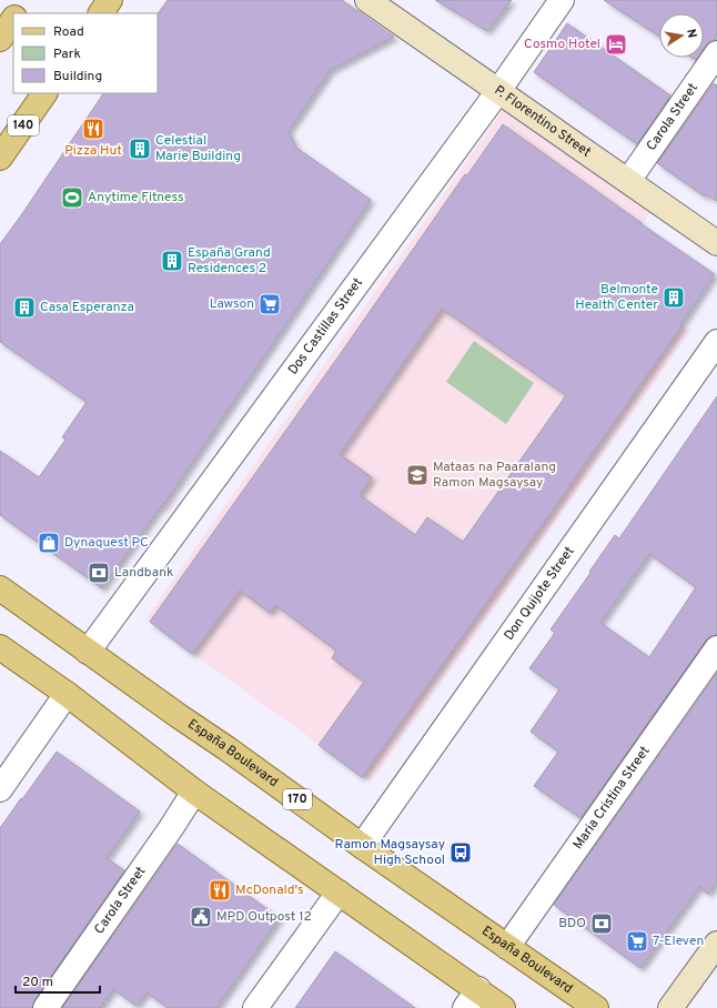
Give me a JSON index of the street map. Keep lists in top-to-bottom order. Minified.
{"streets":{"main road":["140","España Boulevard","170"],"street":["Carola Street","P. Florentino Street","Dos Castillas Street","Don Quijote Street","Maria Cristina Street"]},"crossings":[["Carola Street","P. Florentino Street"],["P. Florentino Street","Dos Castillas Street"],["Dos Castillas Street","España Boulevard"],["Don Quijote Street","España Boulevard"],["España Boulevard","Maria Cristina Street"]],"places":{"hotel":["Cosmo Hotel"],"restaurant":["Pizza Hut","McDonald's"],"building":["Celestial Marie Building","España Grand Residences 2","Belmonte Health Center","Casa Esperanza"],"sports":["Anytime Fitness"],"supermarket":["Lawson","7-Eleven"],"school or university":["Mataas na Paaralang Ramon Magsaysay"],"shop":["Dynaquest PC"],"bank":["Landbank","BDO"],"bus stop":["Ramon Magsaysay High School"],"public building":["MPD Outpost 12"]},"legend":["Road","Park","Building"],"scale_bar":"20 m","north":"right"}
